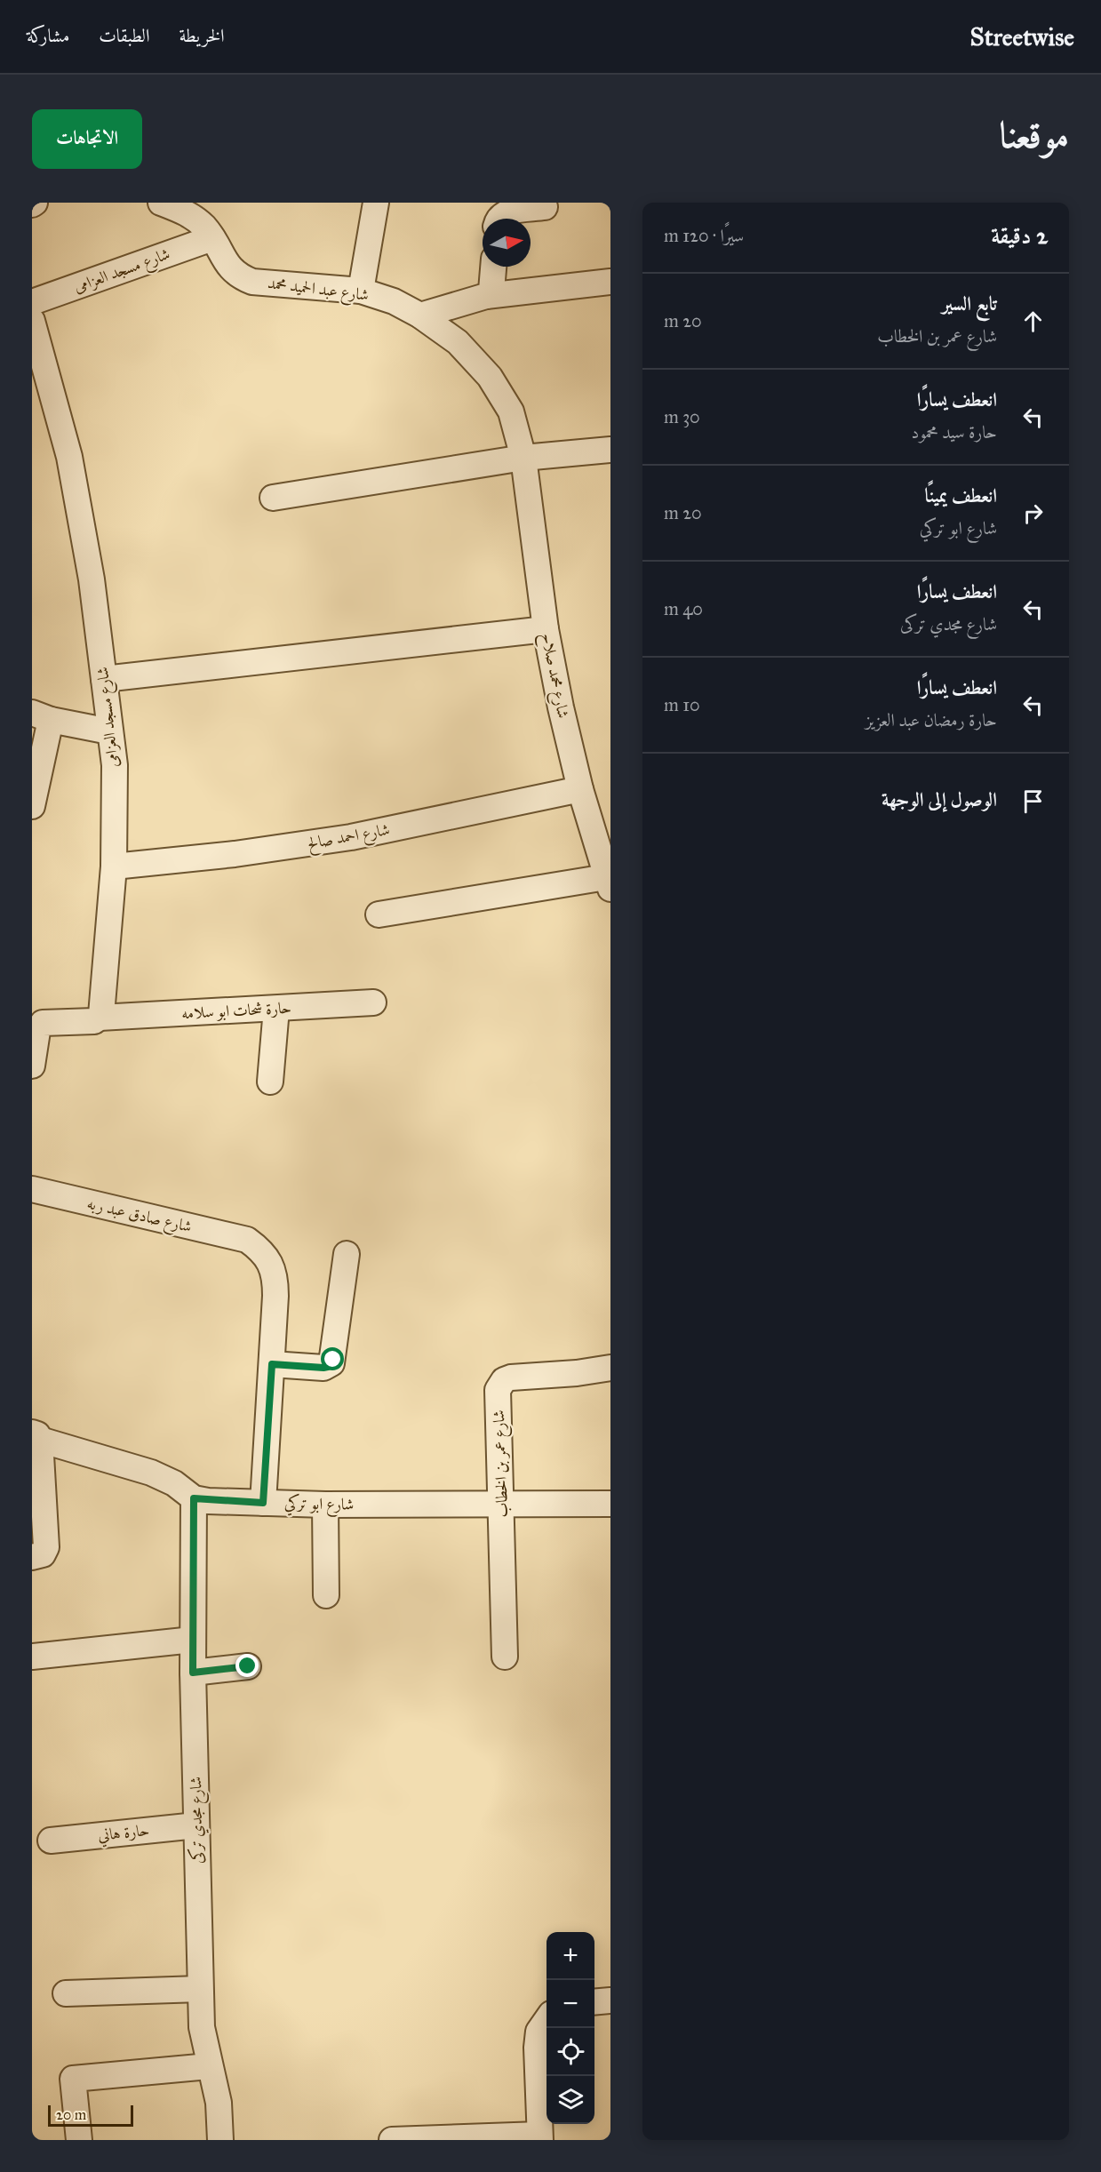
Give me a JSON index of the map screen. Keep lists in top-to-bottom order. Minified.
{"streets":{"street":["شارع مسجد العزامى","شارع عبد الحميد محمد","شارع محمد صلاح","شارع احمد صالح","حارة شحات ابو سلامه","شارع صادق عبد ربه","شارع عمر بن الخطاب","شارع ابو تركي","شارع مجدي تركى","حارة هاني"]},"crossings":[["شارع مسجد العزامى","شارع عبد الحميد محمد"],["شارع مسجد العزامى","شارع احمد صالح"],["شارع مسجد العزامى","حارة شحات ابو سلامه"],["شارع عبد الحميد محمد","شارع محمد صلاح"],["شارع محمد صلاح","شارع احمد صالح"],["شارع عمر بن الخطاب","شارع ابو تركي"],["شارع ابو تركي","شارع مجدي تركى"],["شارع مجدي تركى","حارة هاني"]],"scale_bar":"20 m","north":"right","page":{"header":"Streetwise","nav":["الخريطة","الطبقات","مشاركة"],"title":"موقعنا","buttons":"الاتجاهات","heading":["2 دقيقة","سيرًا · 120 m"],"list":[["تابع السير","شارع عمر بن الخطاب","20 m"],["انعطف يسارًا","حارة سيد محمود","30 m"],["انعطف يمينًا","شارع ابو تركي","20 m"],["انعطف يسارًا","شارع مجدي تركى","40 m"],["انعطف يسارًا","حارة رمضان عبد العزيز","10 m"],"الوصول إلى الوجهة"],"map_buttons":["+","−"],"scale":"20 m"}}
